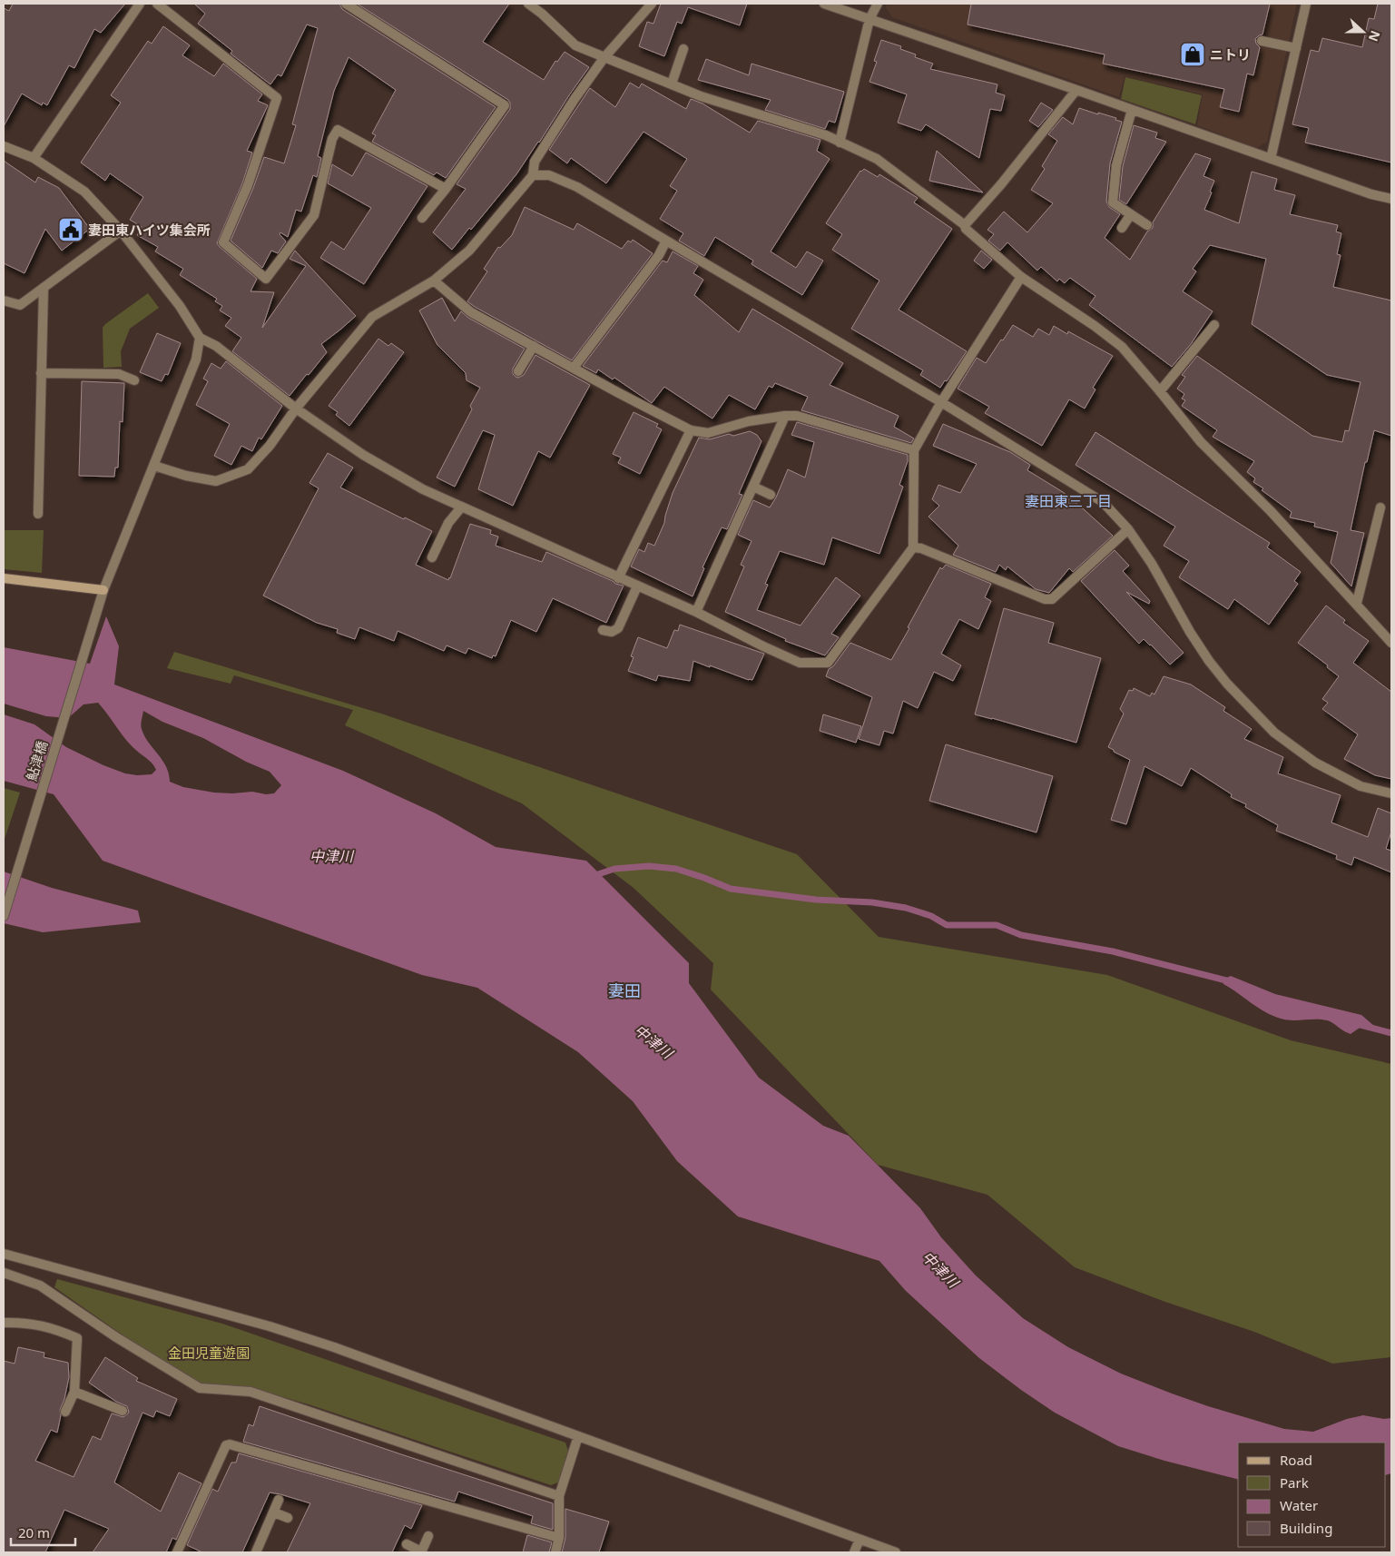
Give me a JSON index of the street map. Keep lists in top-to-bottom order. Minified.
{"streets":{"street":["鮎津橋"]},"districts":["妻田東三丁目","妻田"],"water":["中津川"],"parks":["金田児童遊園"],"places":{"shop":["ニトリ"],"public building":["妻田東ハイツ集会所"]},"legend":["Road","Park","Water","Building"],"scale_bar":"20 m","north":"right"}
